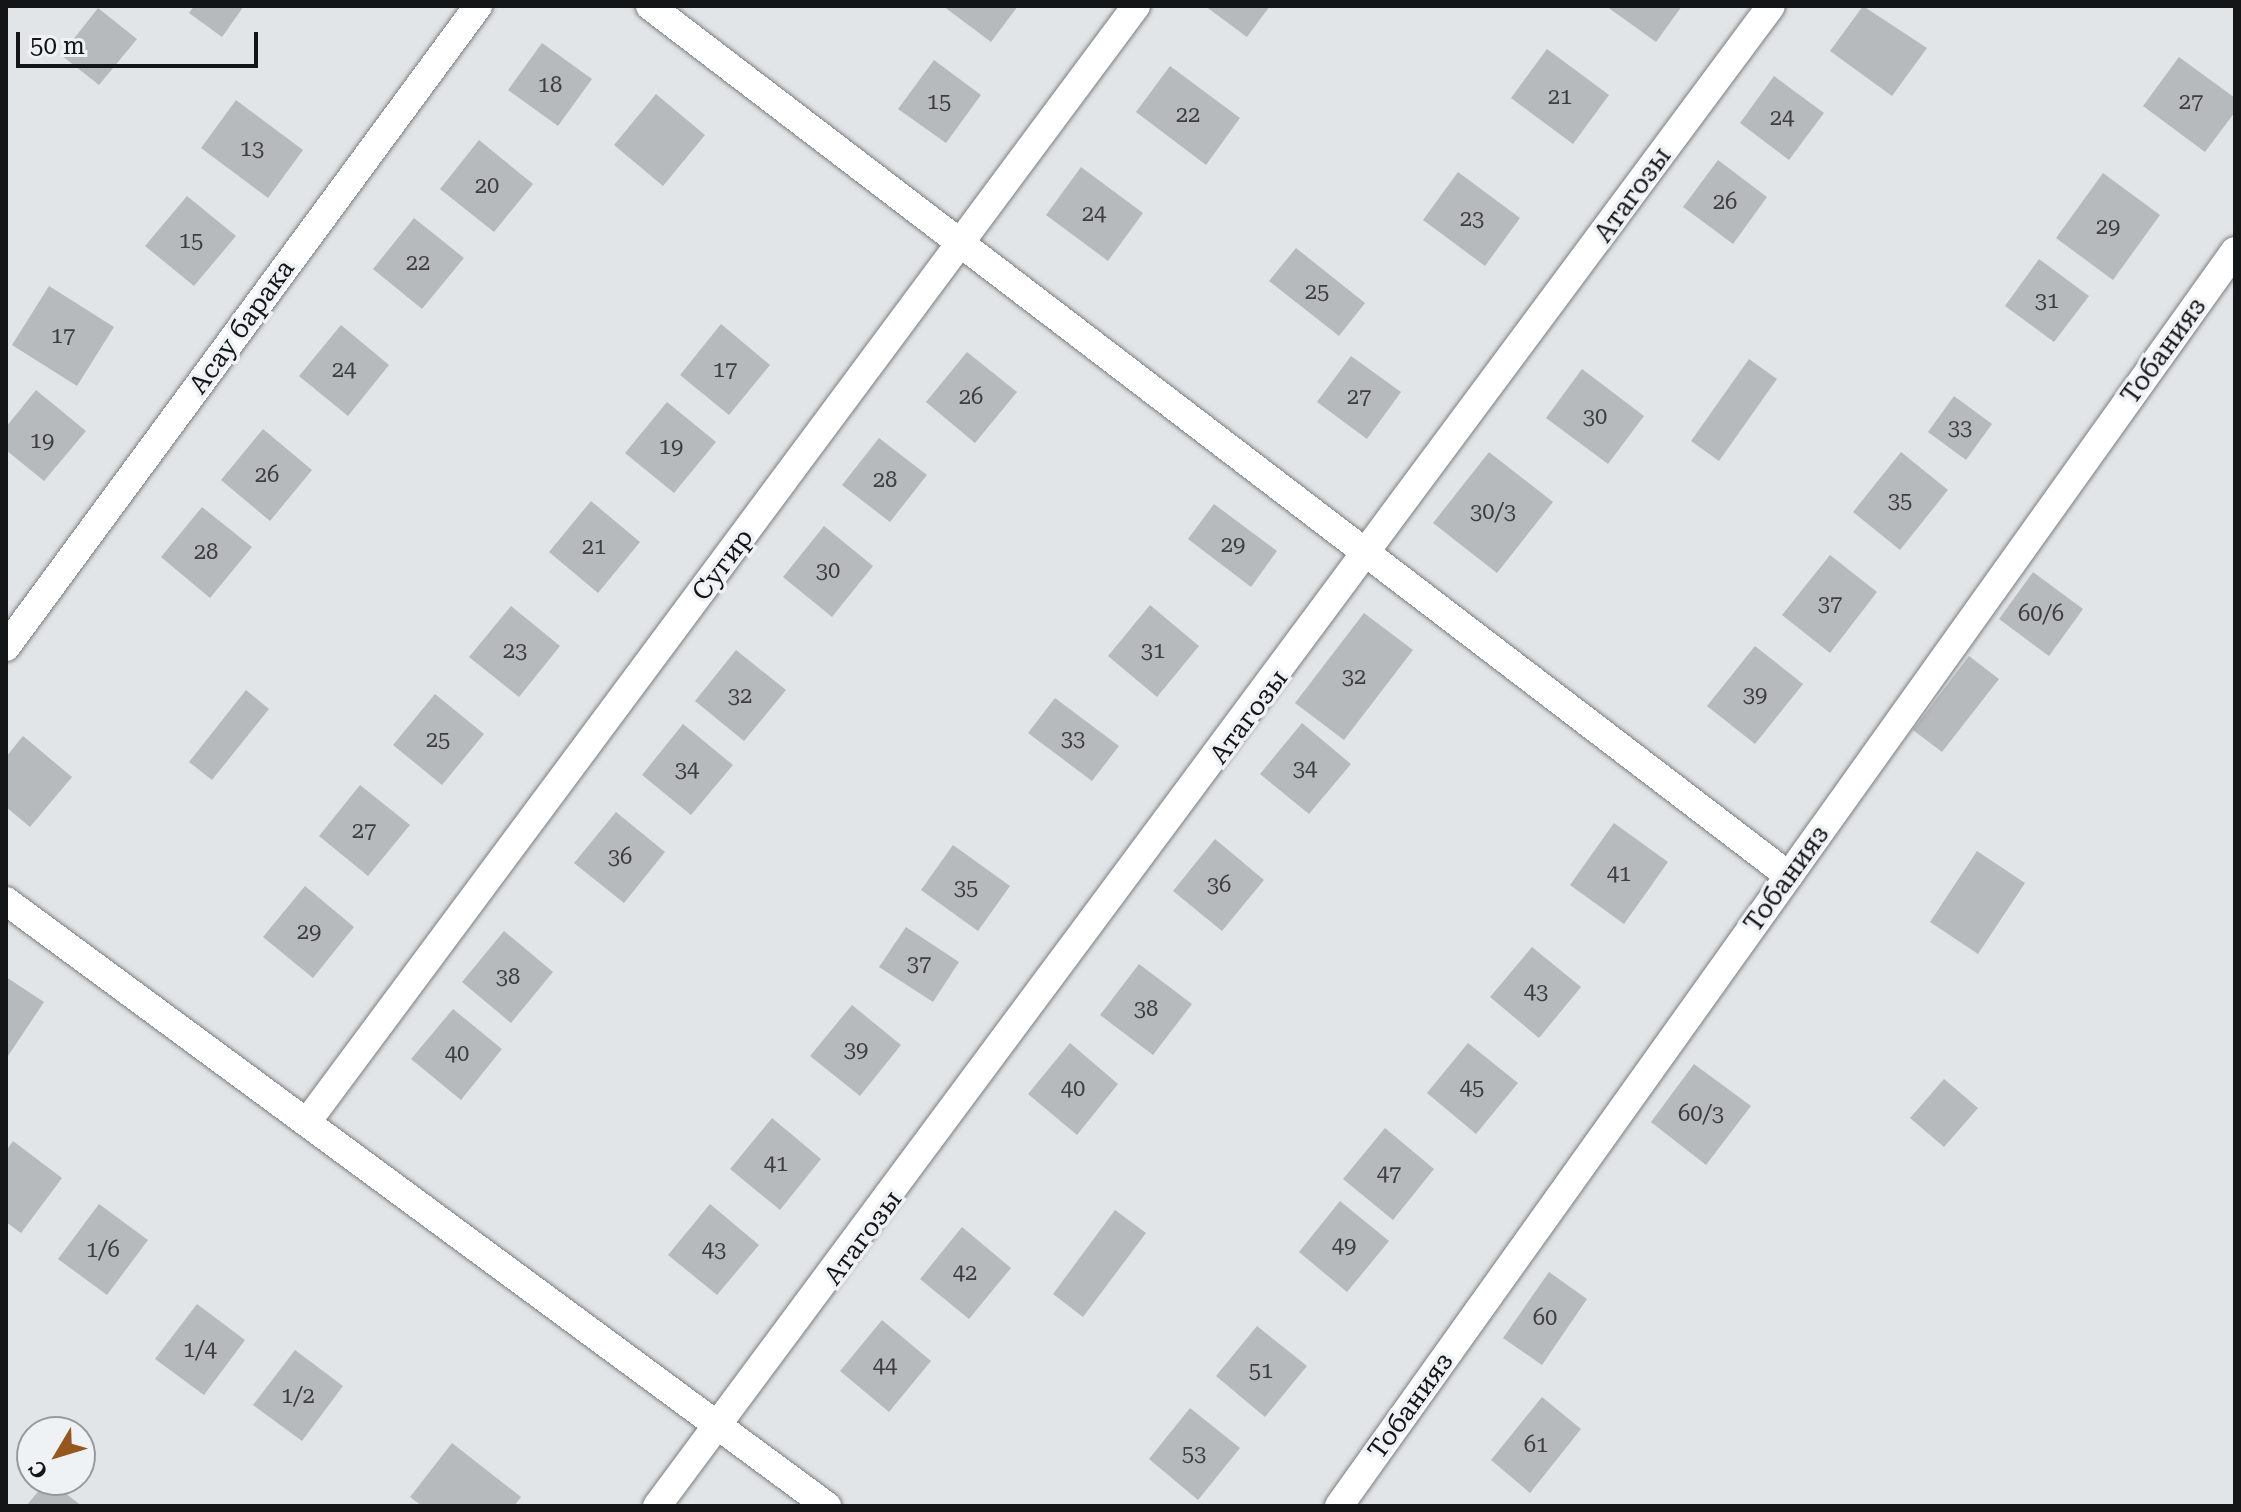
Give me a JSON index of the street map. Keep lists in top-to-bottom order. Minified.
{"streets":{"street":["Атагозы","Асау барака","Тобанияз","Сугир"]},"house_numbers":["18","21","15","27","22","24","13","20","26","24","23","29","15","22","25","31","17","24","17","26","27","30","33","19","19","26","28","35","30/3","29","21","28","30","37","60/6","23","31","32","39","32","33","25","34","34","27","36","41","36","35","29","37","38","43","38","39","40","45","40","60/3","41","47","49","1/6","43","42","60","1/4","44","51","1/2","61","53"],"scale_bar":"50 m","north":"bottom left"}
